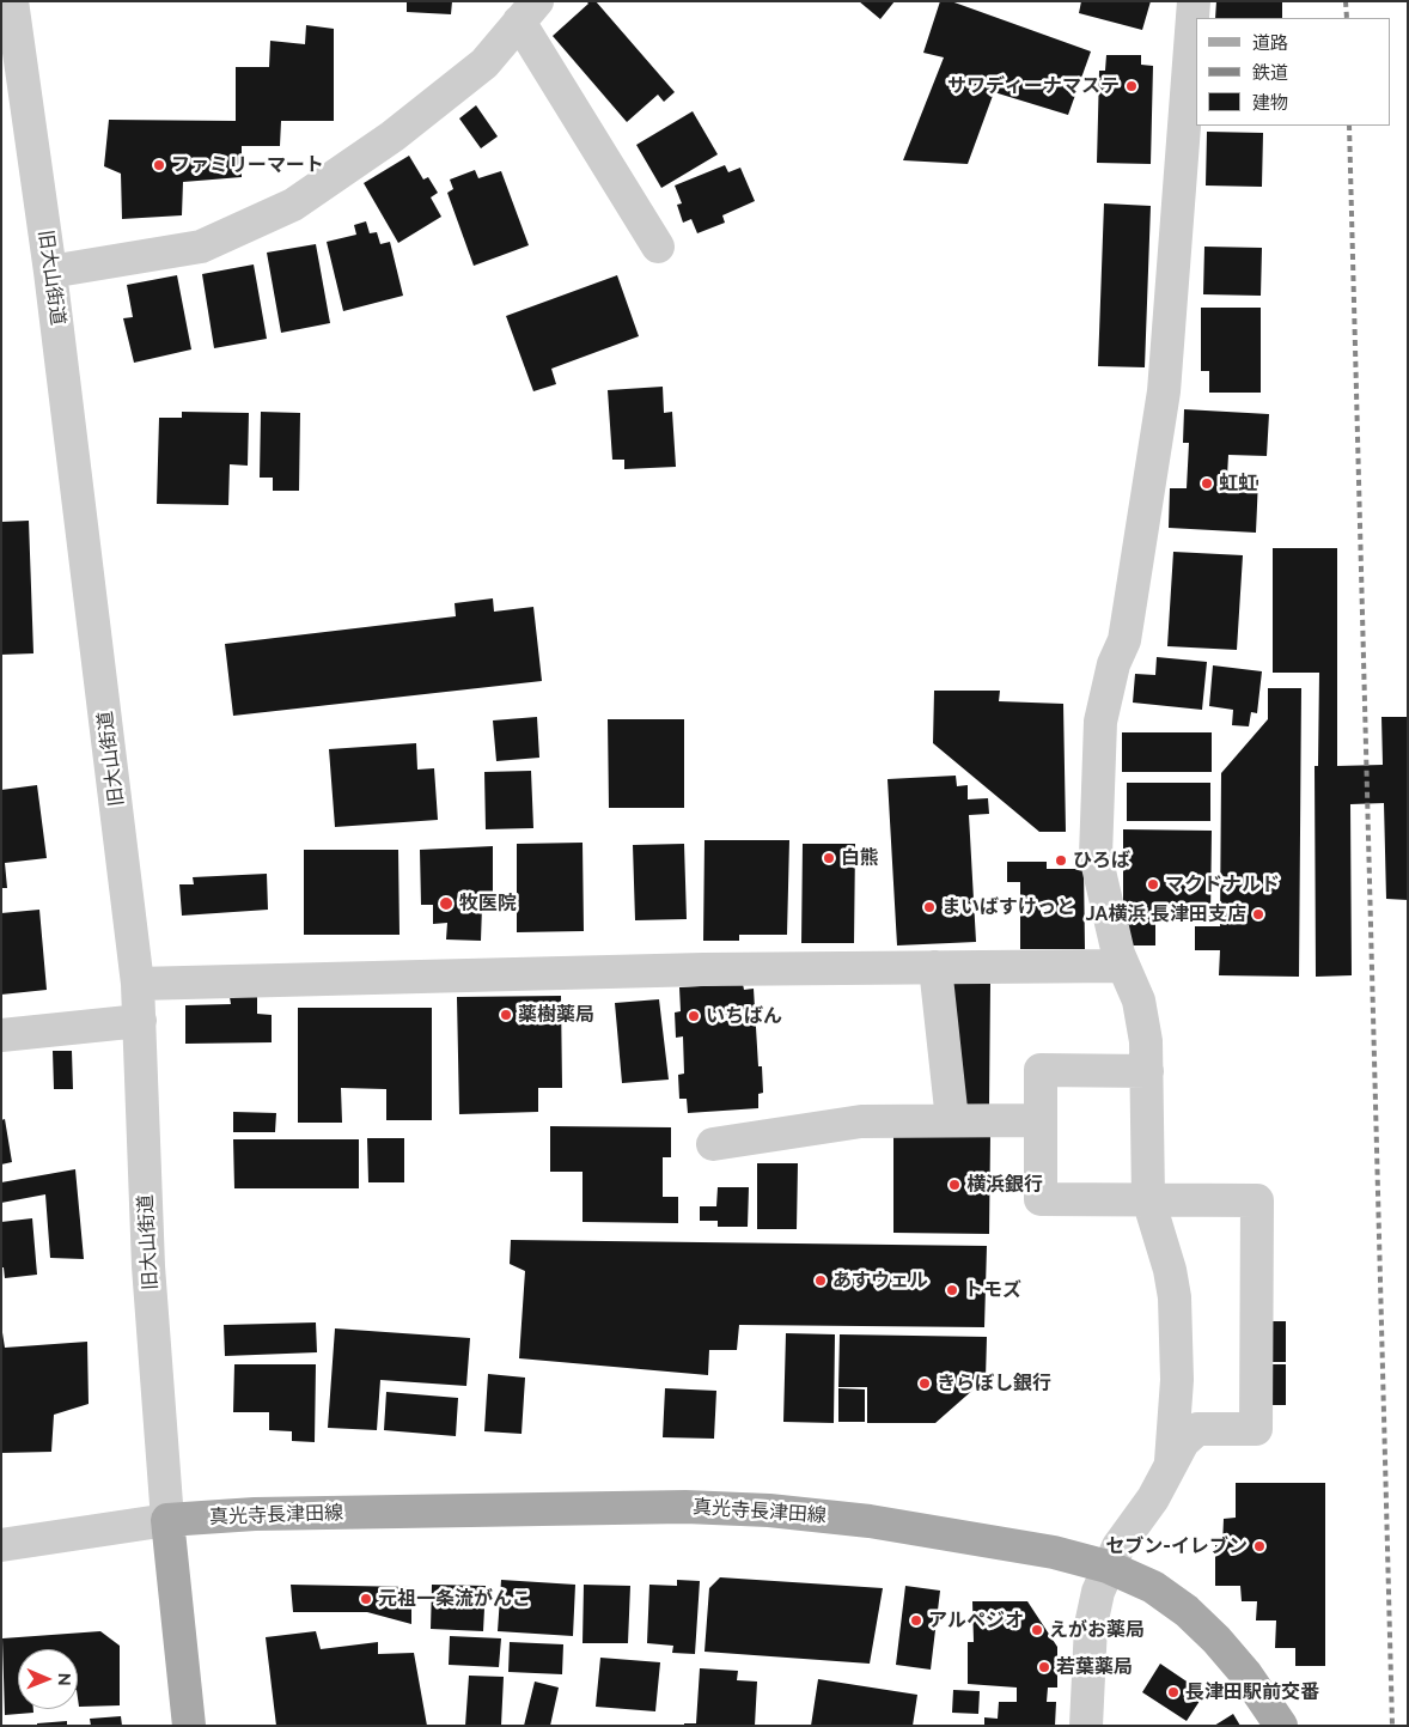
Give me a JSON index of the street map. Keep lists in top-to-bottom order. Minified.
{"streets":{"main road":["真光寺長津田線"],"street":["旧大山街道"]},"crossings":[["旧大山街道","真光寺長津田線"]],"places":["サワディーナマステ","ファミリーマート","虹虹","白熊","ひろば","マクドナルド","牧医院","まいばすけっと","JA横浜 長津田支店","薬樹薬局","いちばん","横浜銀行","あすウェル","トモズ","きらぼし銀行","セブン-イレブン","元祖一条流がんこ","アルペジオ","えがお薬局","若葉薬局","長津田駅前交番"],"legend":["道路","鉄道","建物"],"north":"right"}
